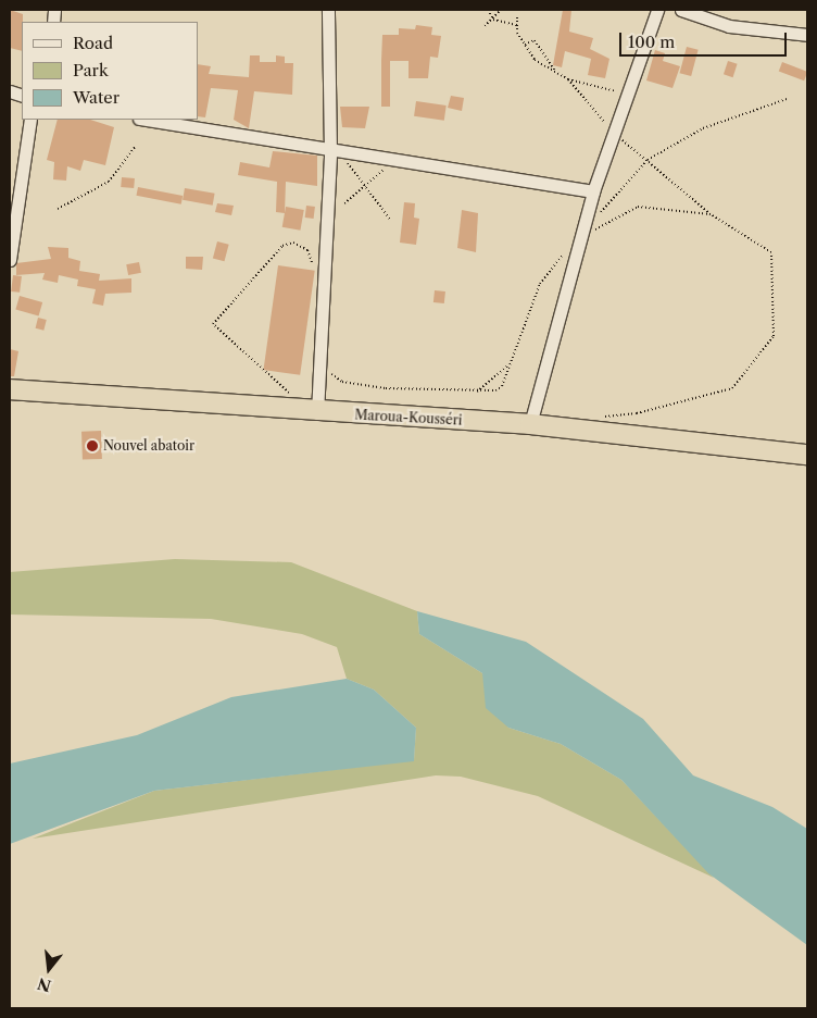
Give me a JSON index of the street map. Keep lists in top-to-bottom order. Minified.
{"streets":{"highway":["Maroua-Kousséri"]},"places":["Nouvel abatoir"],"legend":["Road","Park","Water"],"scale_bar":"100 m","north":"bottom"}
